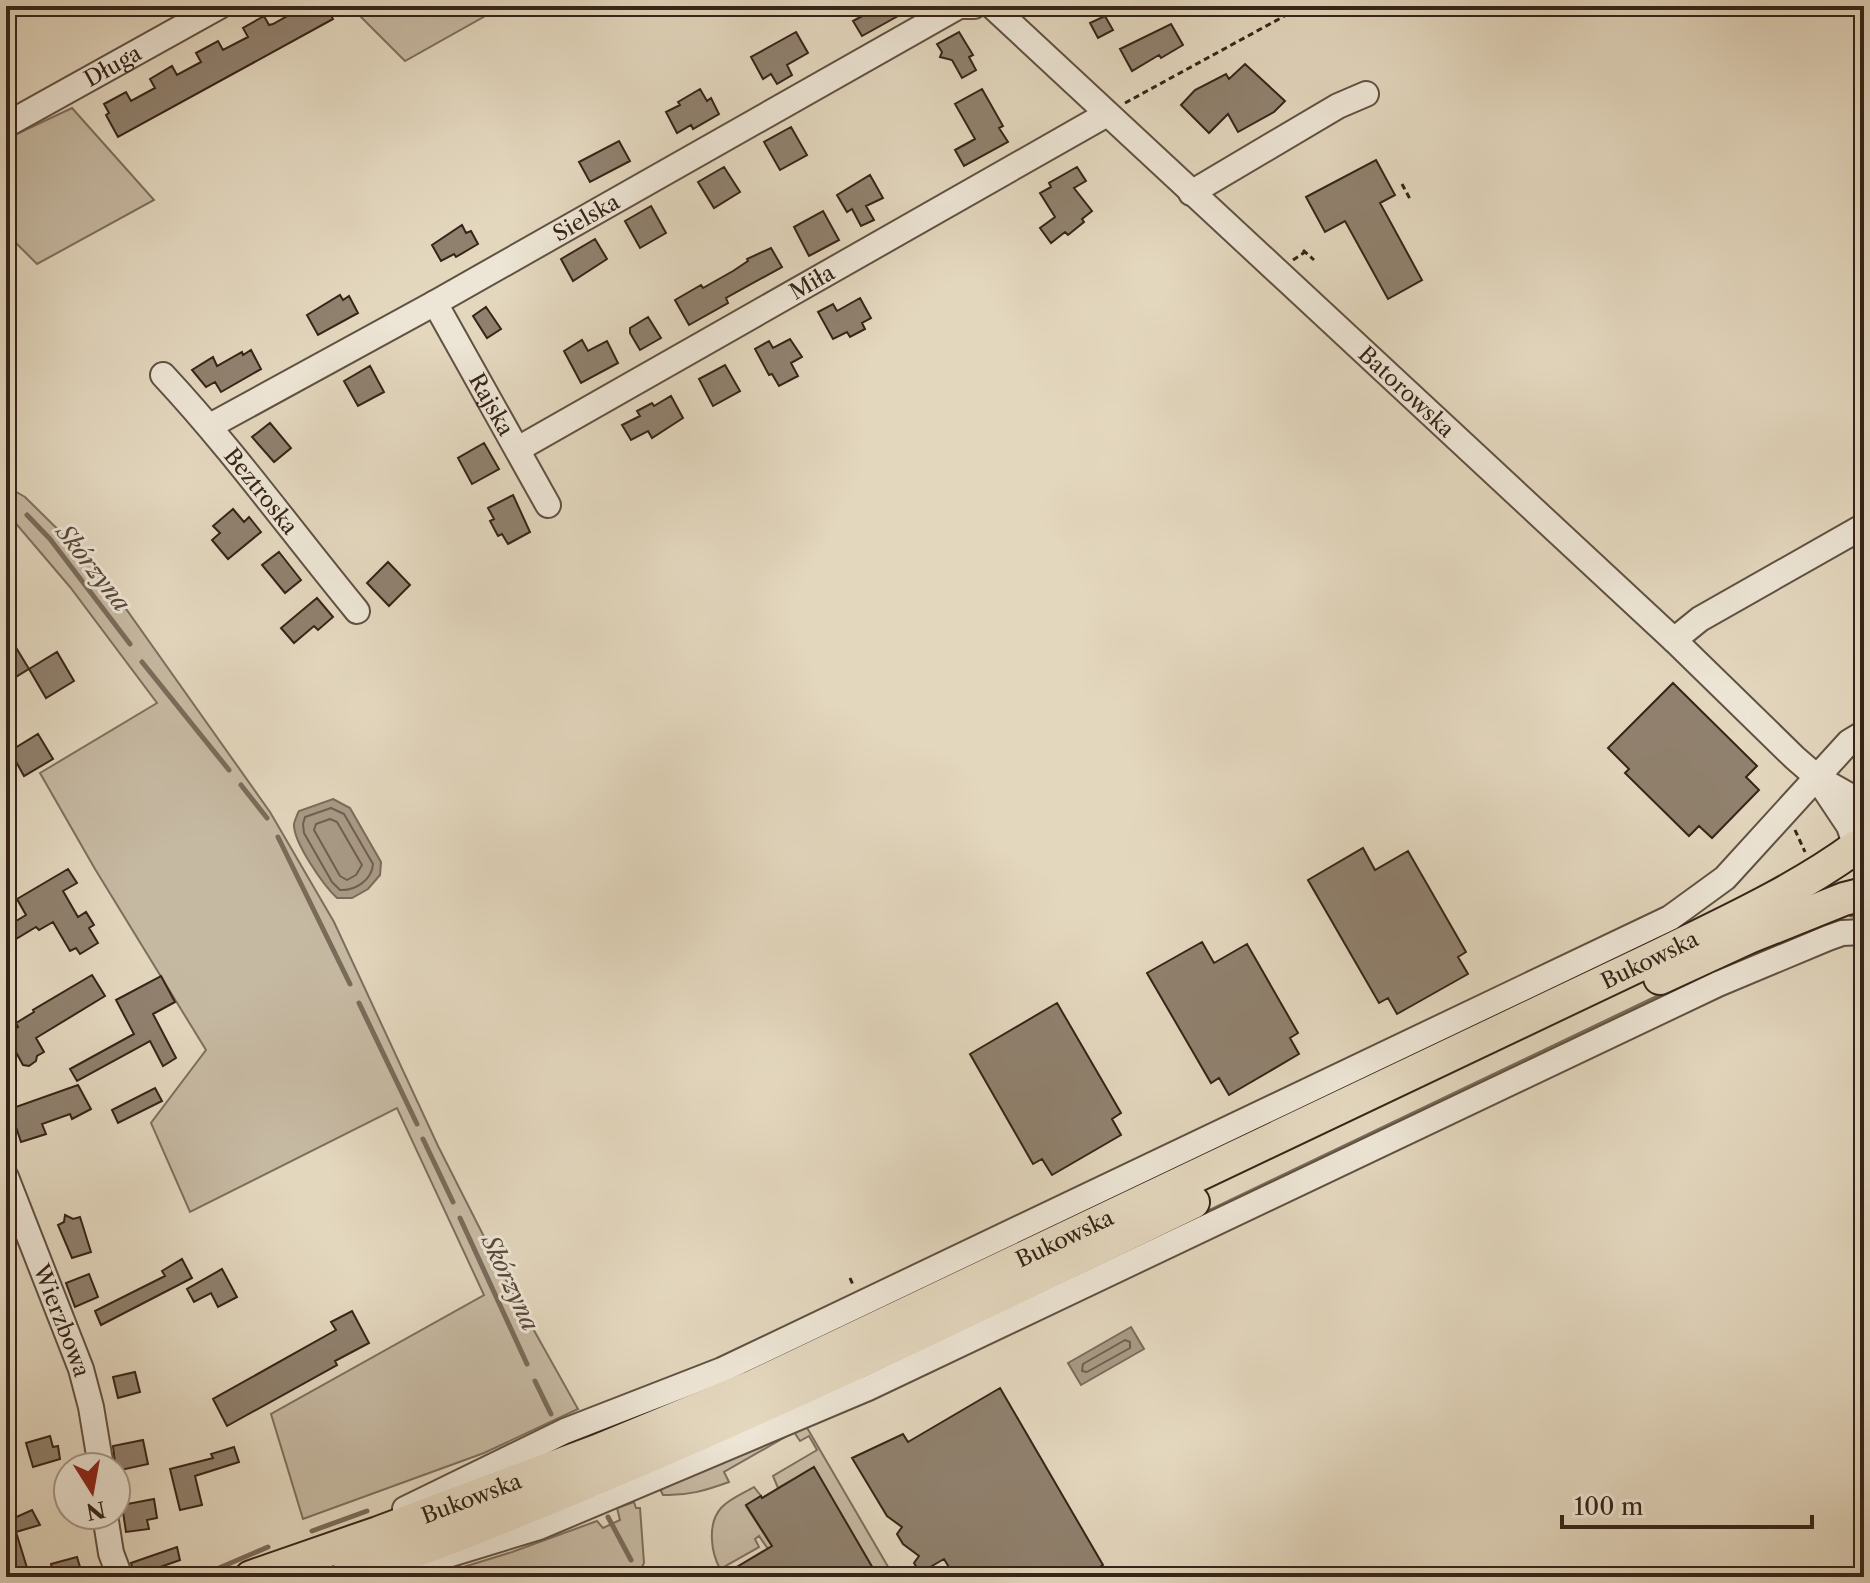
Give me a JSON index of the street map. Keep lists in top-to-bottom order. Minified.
{"streets":{"main road":["Bukowska"],"street":["Długa","Sielska","Miła","Batorowska","Rajska","Beztroska","Wierzbowa"]},"crossings":[["Sielska","Rajska"],["Sielska","Beztroska"],["Miła","Batorowska"],["Miła","Rajska"],["Batorowska","Bukowska"]],"water":["Skórzyna"],"scale_bar":"100 m","north":"bottom"}
